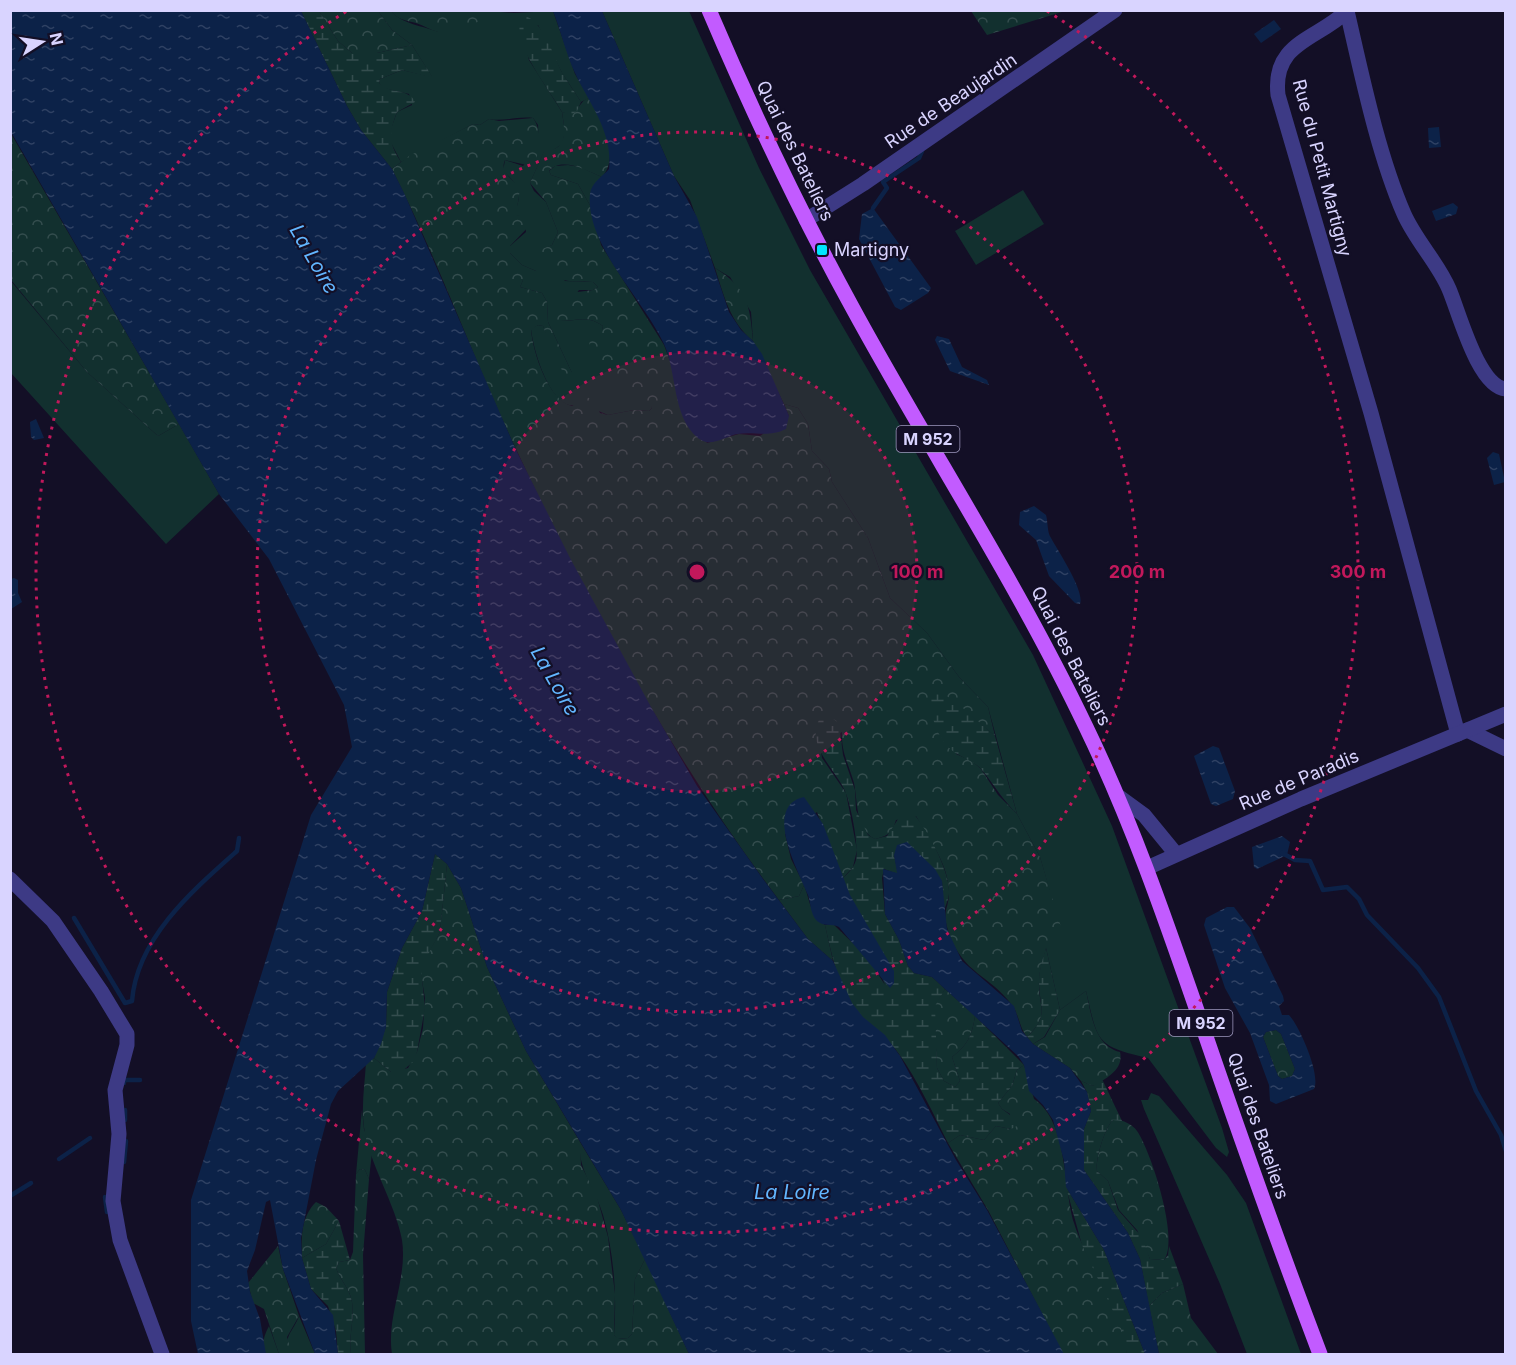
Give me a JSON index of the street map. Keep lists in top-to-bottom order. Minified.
{"streets":{"main road":["Quai des Bateliers","M 952"],"street":["Rue de Beaujardin","Rue du Petit Martigny","Rue de Paradis"]},"crossings":[["Rue de Beaujardin","Quai des Bateliers"],["Quai des Bateliers","Rue de Paradis"],["Rue du Petit Martigny","Rue de Paradis"]],"water":["La Loire"],"places":{"transit":["Martigny"]},"north":"right","rings":["100 m","200 m","300 m"]}
